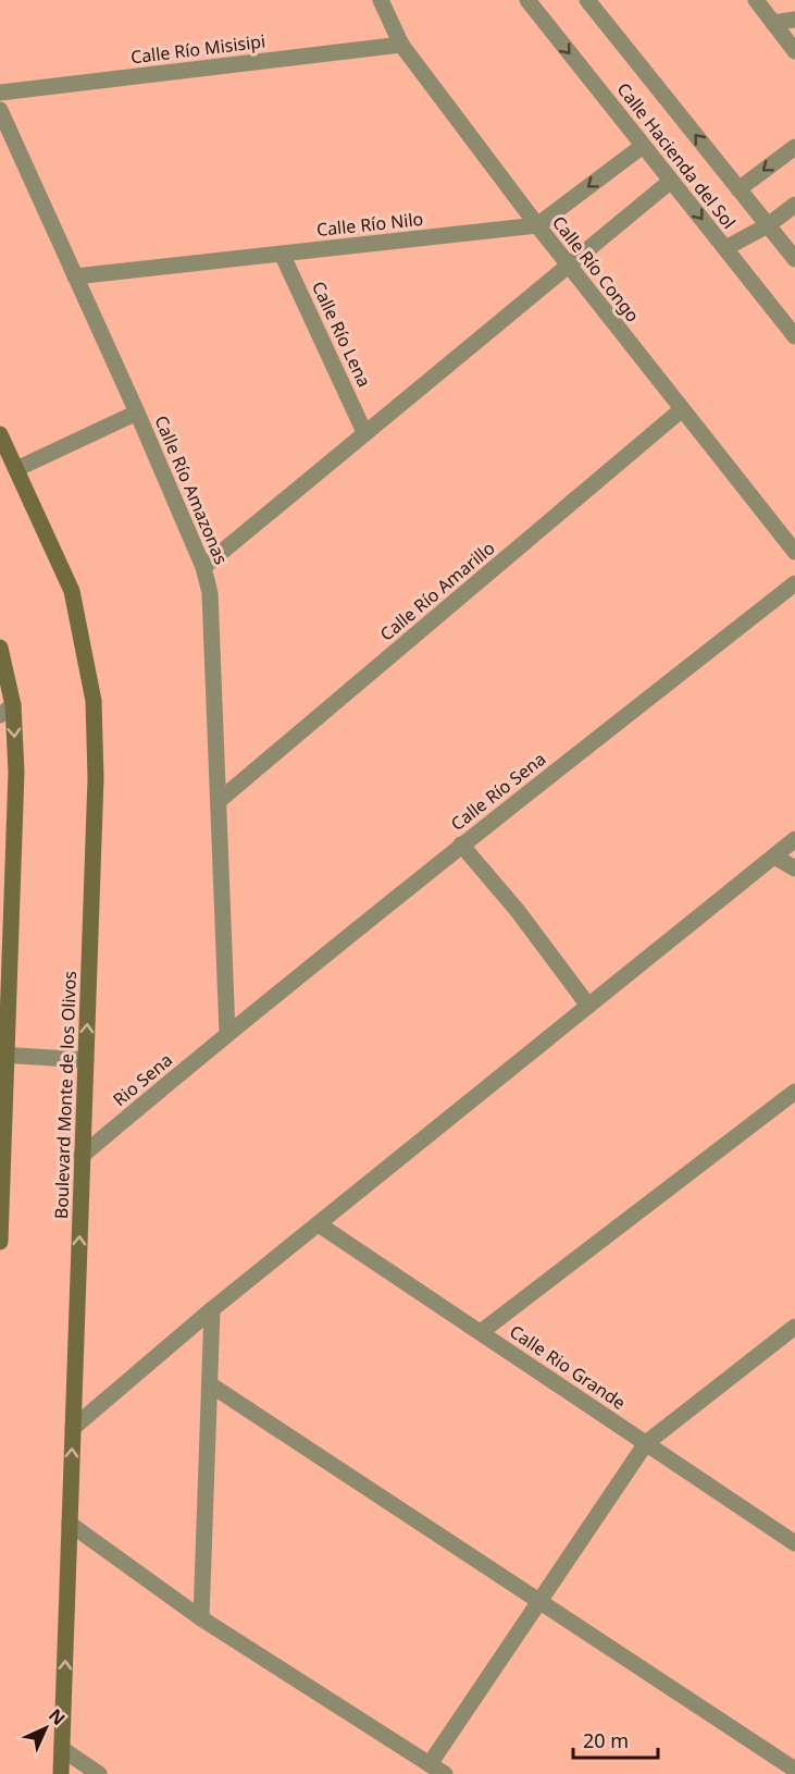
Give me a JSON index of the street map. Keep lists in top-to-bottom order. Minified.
{"streets":{"street":["Calle Río Misisipi","Calle Hacienda del Sol","Calle Río Nilo","Calle Río Congo","Calle Río Lena","Calle Río Amazonas","Calle Río Amarillo","Calle Río Sena","Rio Sena","Boulevard Monte de los Olivos","Calle Rio Grande"]},"crossings":[["Calle Río Misisipi","Calle Río Congo"],["Calle Río Nilo","Calle Río Congo"],["Calle Río Nilo","Calle Río Lena"],["Calle Río Nilo","Calle Río Amazonas"],["Calle Río Congo","Calle Río Amarillo"],["Calle Río Amazonas","Calle Río Amarillo"],["Calle Río Amazonas","Calle Río Sena"],["Calle Río Amazonas","Rio Sena"],["Calle Río Sena","Rio Sena"],["Rio Sena","Boulevard Monte de los Olivos"]],"scale_bar":"20 m","north":"top right"}
